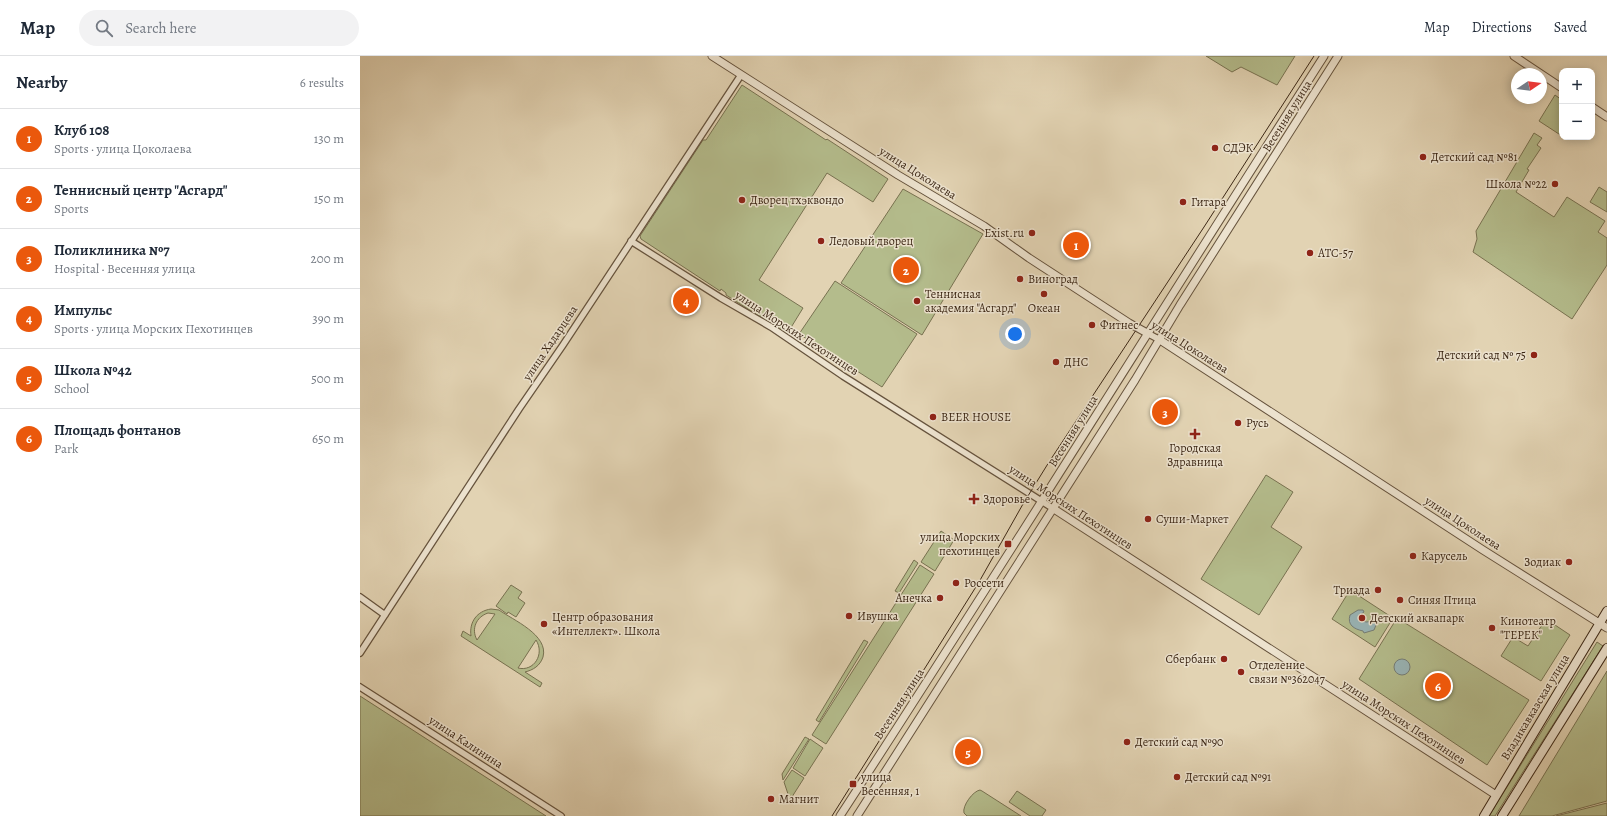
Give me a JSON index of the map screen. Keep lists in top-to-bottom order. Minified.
{"streets":{"main road":["Владикавказская улица"],"street":["Весенняя улица","улица Цоколаева","улица Морских Пехотинцев","улица Хадарцева","улица Калинина"]},"crossings":[["Весенняя улица","улица Цоколаева"],["Весенняя улица","улица Морских Пехотинцев"],["улица Цоколаева","улица Хадарцева"],["улица Цоколаева","Владикавказская улица"],["улица Морских Пехотинцев","улица Хадарцева"],["улица Морских Пехотинцев","Владикавказская улица"]],"places":{"other":["СДЭК","Детский сад №81","Школа №22","Дворец тхэквондо","Гитара","Exist.ru","Ледовый дворец","АТС-57","Виноград","Океан","Теннисная академия \"Асгард\"","Фитнес","Детский сад № 75","ДНС","BEER HOUSE","Русь","Суши-Маркет","Карусель","Зодиак","Россети","Триада","Анечка","Синяя Птица","Ивушка","Детский аквапарк","Центр образования «Интеллект». Школа","Кинотеатр \"ТЕРЕК\"","Сбербанк","Отделение связи №362047","Детский сад №90","Детский сад №91","Магнит"],"health":["Городская Здравница","Здоровье"],"transit":["улица Морских пехотинцев","улица Весенняя, 1"]},"north":"right","page":{"header":"Map","search":"Search here","nav":["Map","Directions","Saved"],"heading":["Nearby","6 results"],"map_buttons":["+","−"],"list":[{"mark":"1","name":"Клуб 108","note":"Sports · улица Цоколаева","value":"130 m"},{"mark":"2","name":"Теннисный центр \"Асгард\"","note":"Sports","value":"150 m"},{"mark":"3","name":"Поликлиника №7","note":"Hospital · Весенняя улица","value":"200 m"},{"mark":"4","name":"Импульс","note":"Sports · улица Морских Пехотинцев","value":"390 m"},{"mark":"5","name":"Школа №42","note":"School","value":"500 m"},{"mark":"6","name":"Площадь фонтанов","note":"Park","value":"650 m"}],"pins":["1","2","4","3","6","5"]}}
